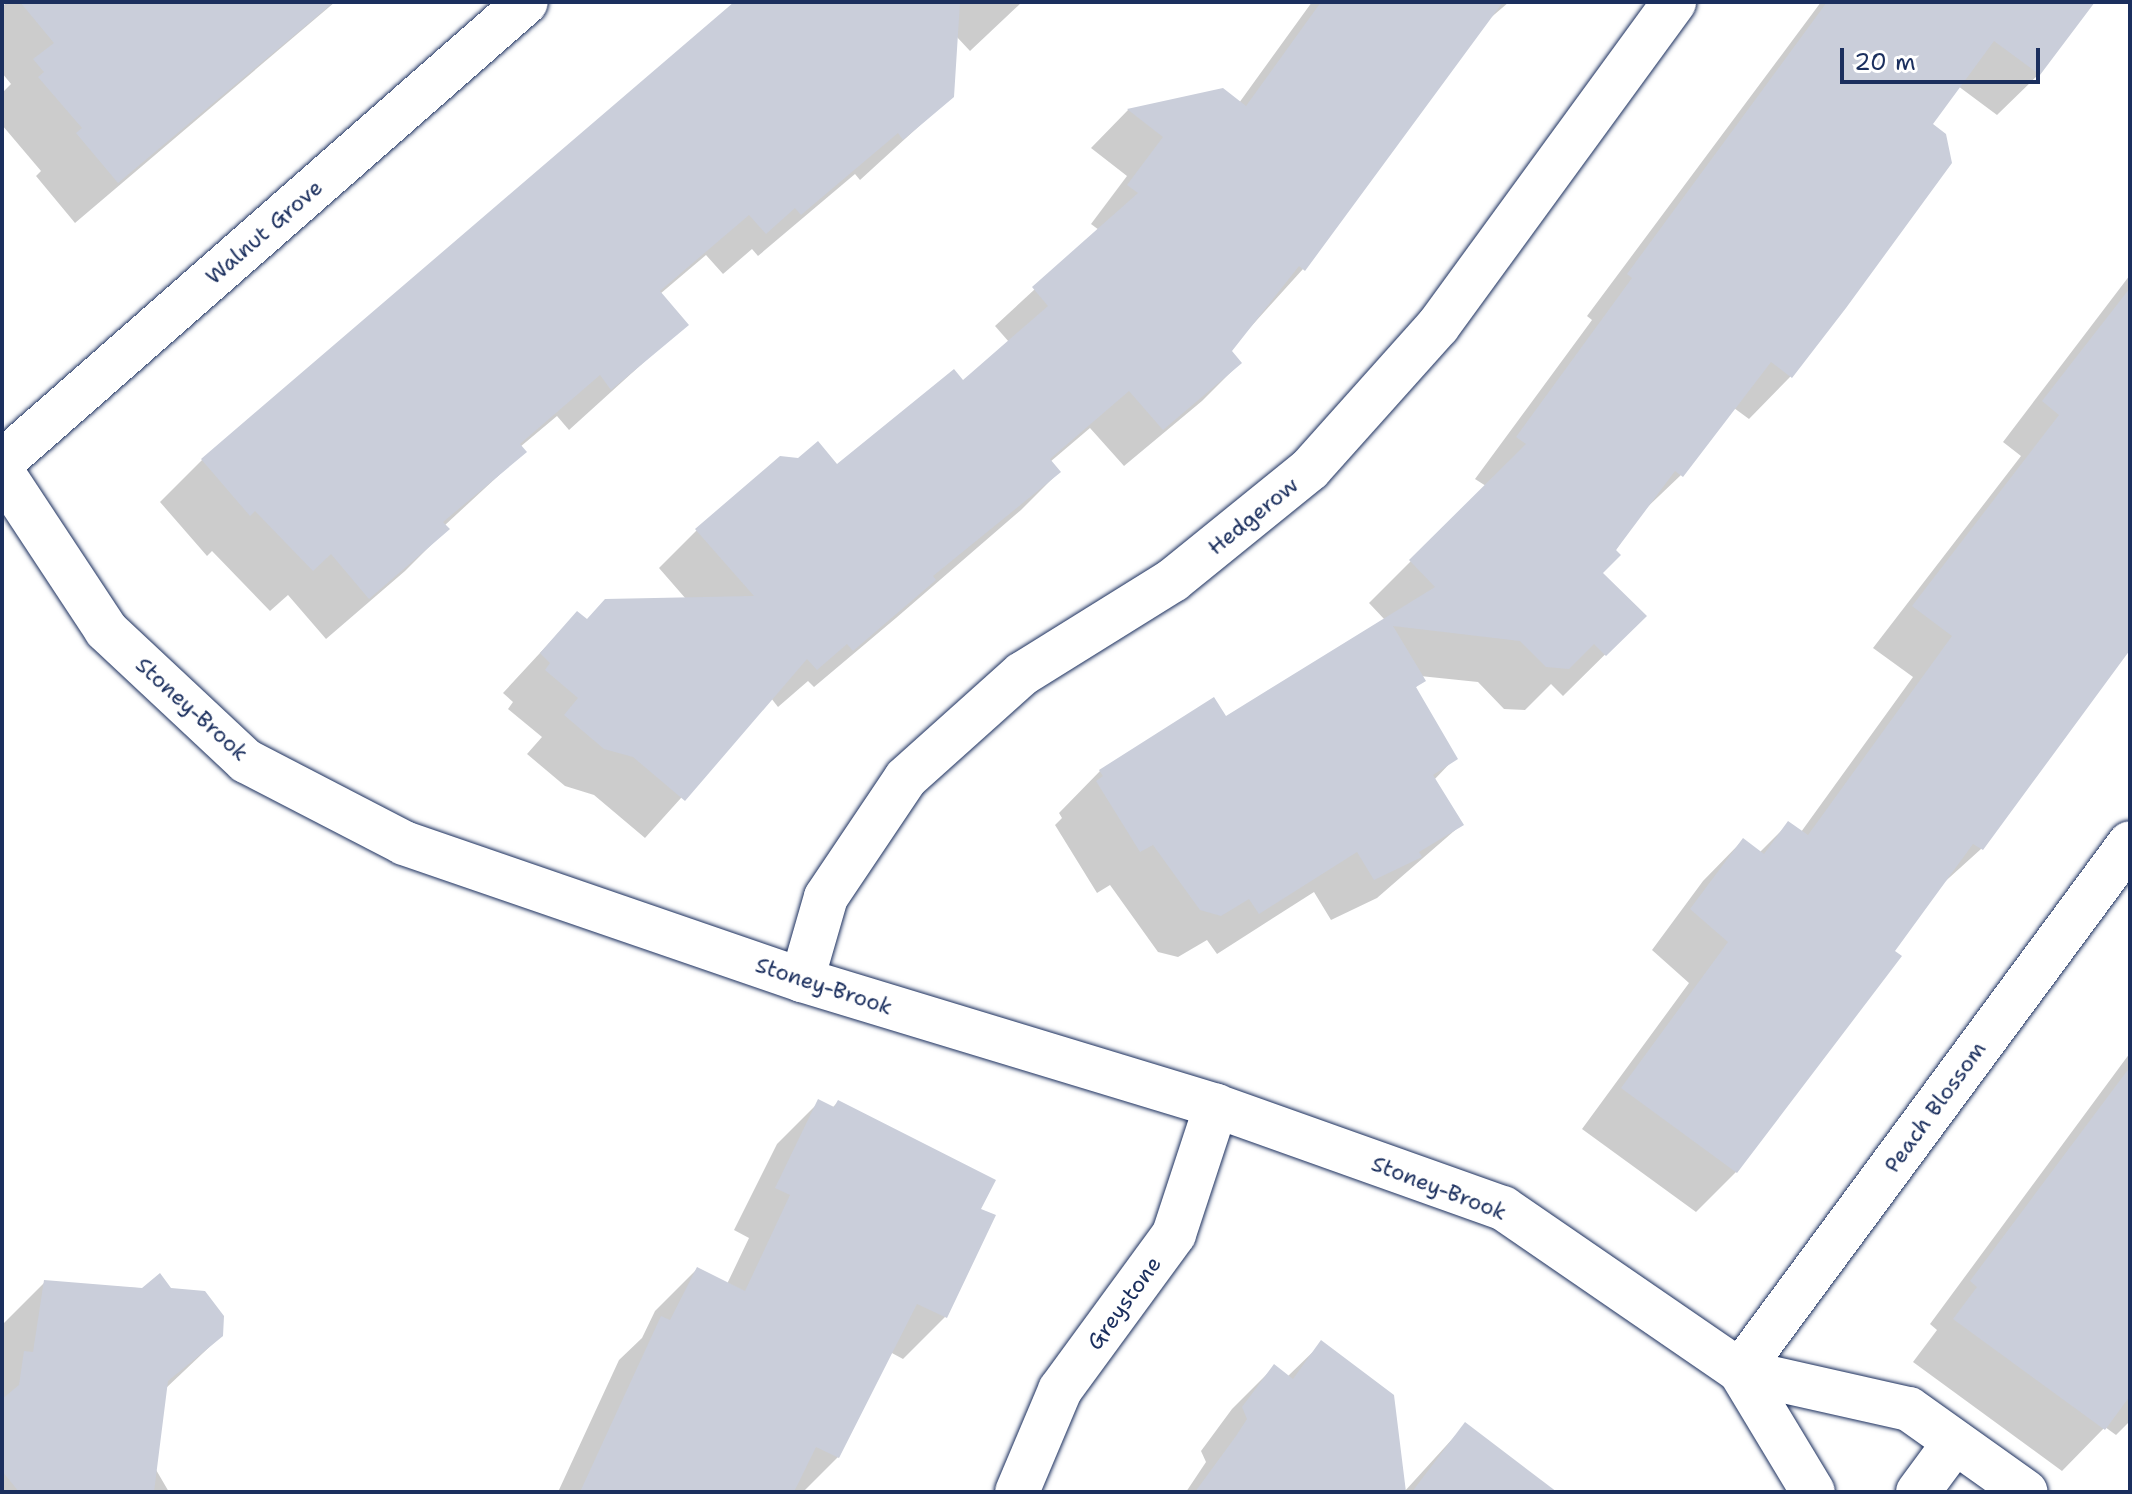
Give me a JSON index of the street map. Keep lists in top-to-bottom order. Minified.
{"streets":{"street":["Walnut Grove","Hedgerow","Stoney-Brook","Peach Blossom","Greystone"]},"crossings":[["Hedgerow","Stoney-Brook"],["Stoney-Brook","Peach Blossom"],["Stoney-Brook","Greystone"]],"scale_bar":"20 m"}
